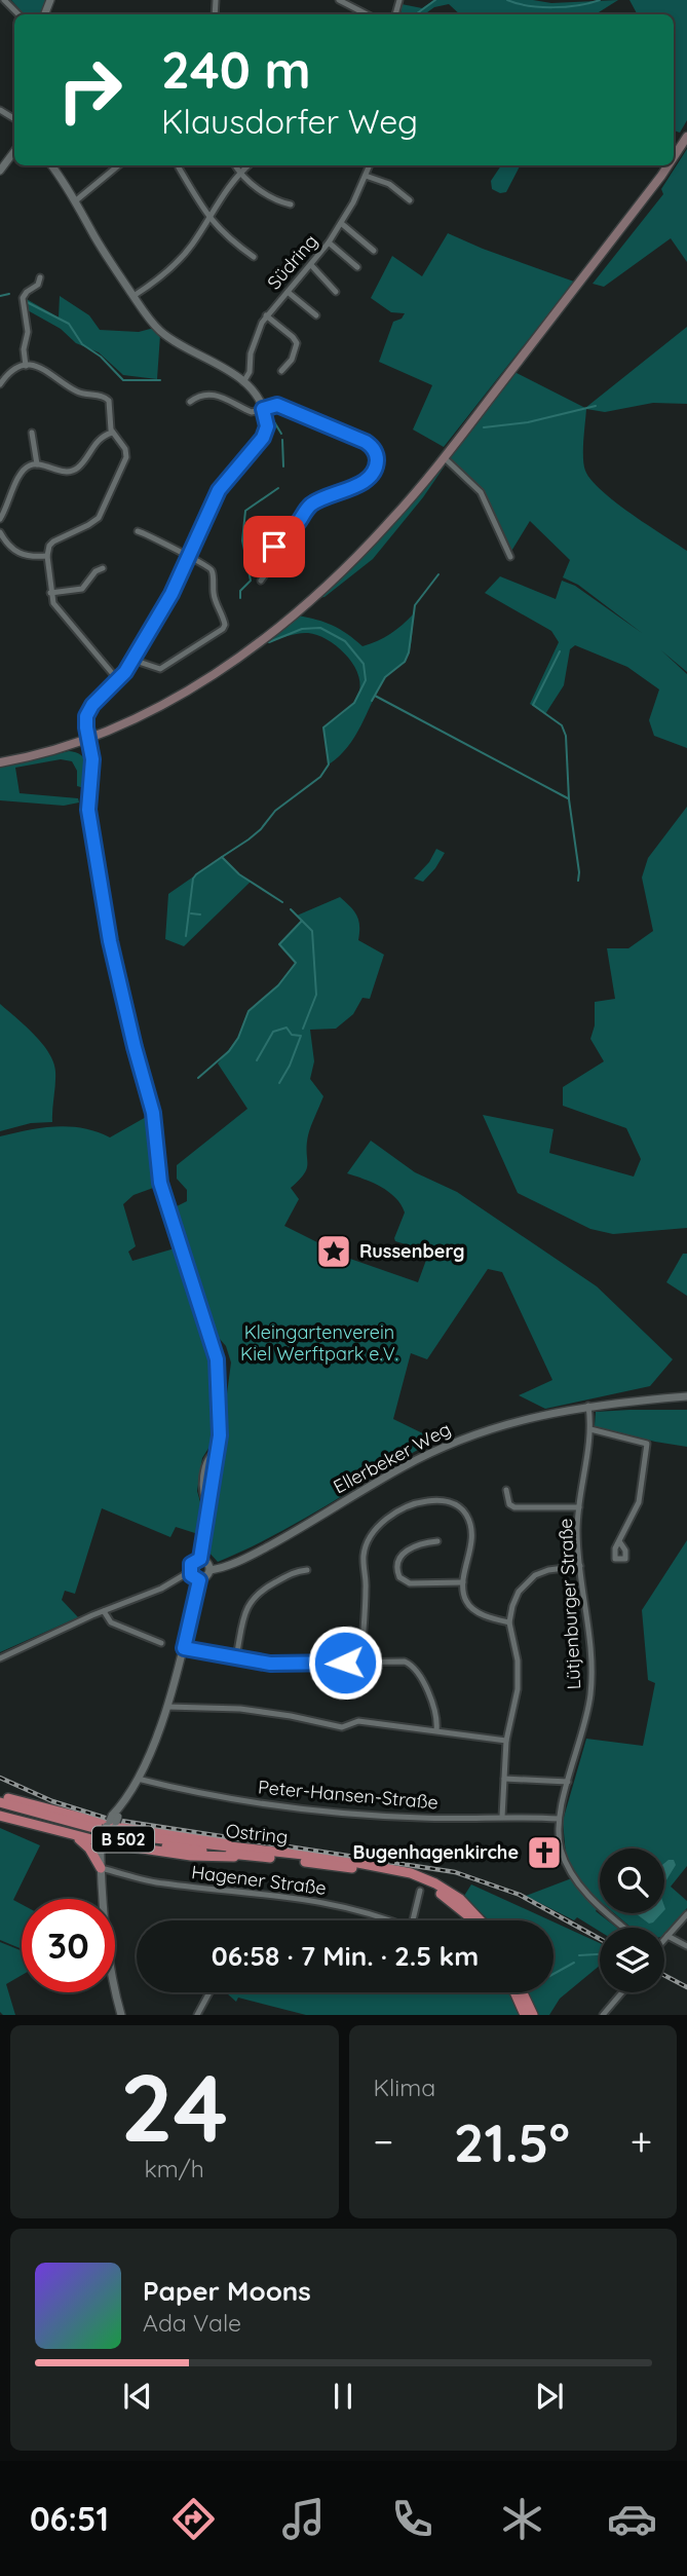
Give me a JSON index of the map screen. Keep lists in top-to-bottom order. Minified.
{"streets":{"highway":["Ostring","B 502"],"street":["Südring","Ellerbeker Weg","Lütjenburger Straße","Peter-Hansen-Straße","Hagener Straße"]},"crossings":[["Ellerbeker Weg","Lütjenburger Straße"],["Lütjenburger Straße","Peter-Hansen-Straße"]],"parks":["Kleingartenverein Kiel Werftpark e.V."],"places":{"place":["Russenberg"],"church":["Bugenhagenkirche"]},"page":{"turn":["240 m","Klausdorfer Weg"],"limit":"30","trip":"06:58 · 7 Min. · 2.5 km","tile":[["24","km/h"],"Klima"],"heat":["−","21.5°","+"],"song":["Paper Moons","Ada Vale"],"tabs":"06:51"}}
